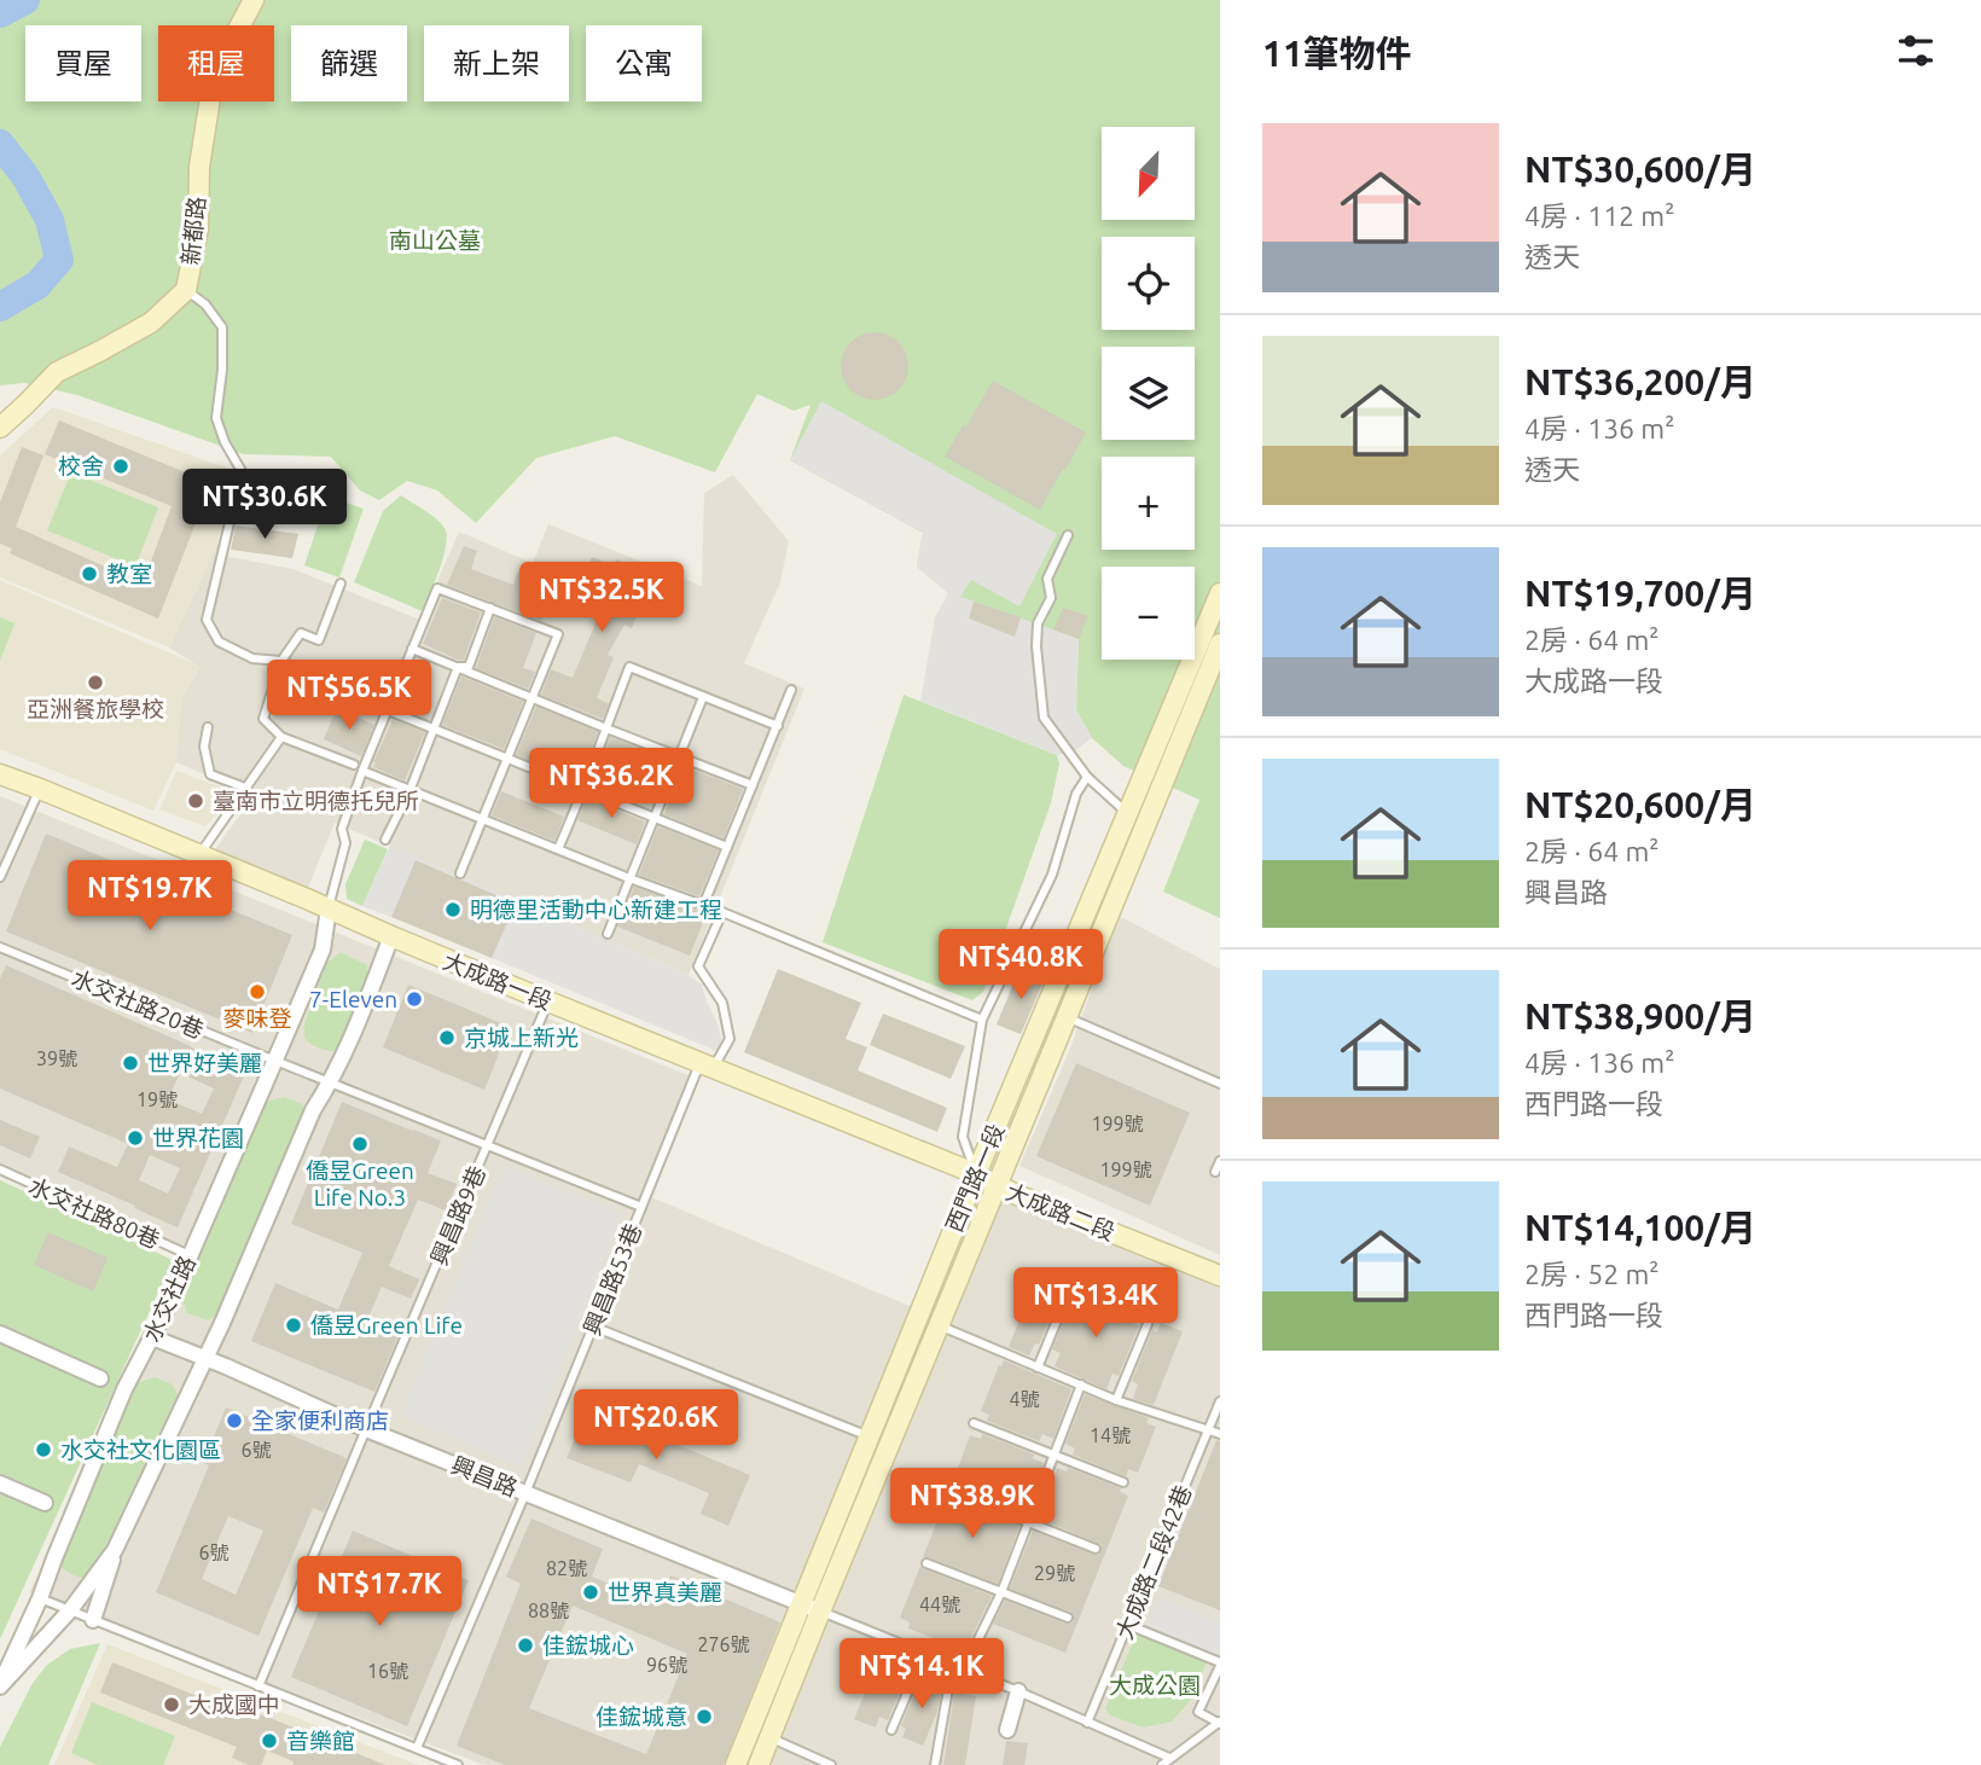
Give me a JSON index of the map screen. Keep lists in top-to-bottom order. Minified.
{"streets":{"street":["新都路","大成路一段","西門路一段","大成路二段","水交社路","興昌路"],"lane":["水交社路20巷","水交社路80巷","興昌路9巷","興昌路53巷","大成路二段42巷"]},"crossings":[["大成路一段","西門路一段"],["大成路一段","大成路二段"],["大成路一段","興昌路9巷"],["大成路一段","興昌路53巷"],["大成路一段","水交社路"],["水交社路20巷","興昌路9巷"],["水交社路20巷","興昌路53巷"],["水交社路20巷","水交社路"],["西門路一段","大成路二段"],["西門路一段","興昌路"],["水交社路80巷","水交社路"],["興昌路9巷","興昌路"],["興昌路53巷","興昌路"],["水交社路","興昌路"]],"parks":["南山公墓","大成公園"],"places":["校舍","教室","亞洲餐旅學校","臺南市立明德托兒所","明德里活動中心新建工程","麥味登","7-Eleven","京城上新光","世界好美麗","世界花園","僑昱Green Life No.3","僑昱Green Life","全家便利商店","水交社文化園區","世界真美麗","佳鋐城心","大成國中","佳鋐城意","音樂館"],"house_numbers":["39號","19號","199號","199號","4號","14號","6號","6號","82號","29號","44號","88號","276號","96號","16號"],"north":"bottom left","page":{"heading":"11筆物件","chip":["買屋","租屋","篩選","新上架","公寓"],"list":[{"name":"NT$30,600/月","note":"4房 · 112 m² · 透天"},{"name":"NT$36,200/月","note":"4房 · 136 m² · 透天"},{"name":"NT$19,700/月","note":"2房 · 64 m² · 大成路一段"},{"name":"NT$20,600/月","note":"2房 · 64 m² · 興昌路"},{"name":"NT$38,900/月","note":"4房 · 136 m² · 西門路一段"},{"name":"NT$14,100/月","note":"2房 · 52 m² · 西門路一段"}],"map_buttons":["+","−"],"price":["NT$30.6K","NT$32.5K","NT$56.5K","NT$36.2K","NT$19.7K","NT$40.8K","NT$13.4K","NT$20.6K","NT$38.9K","NT$17.7K","NT$14.1K"]}}
